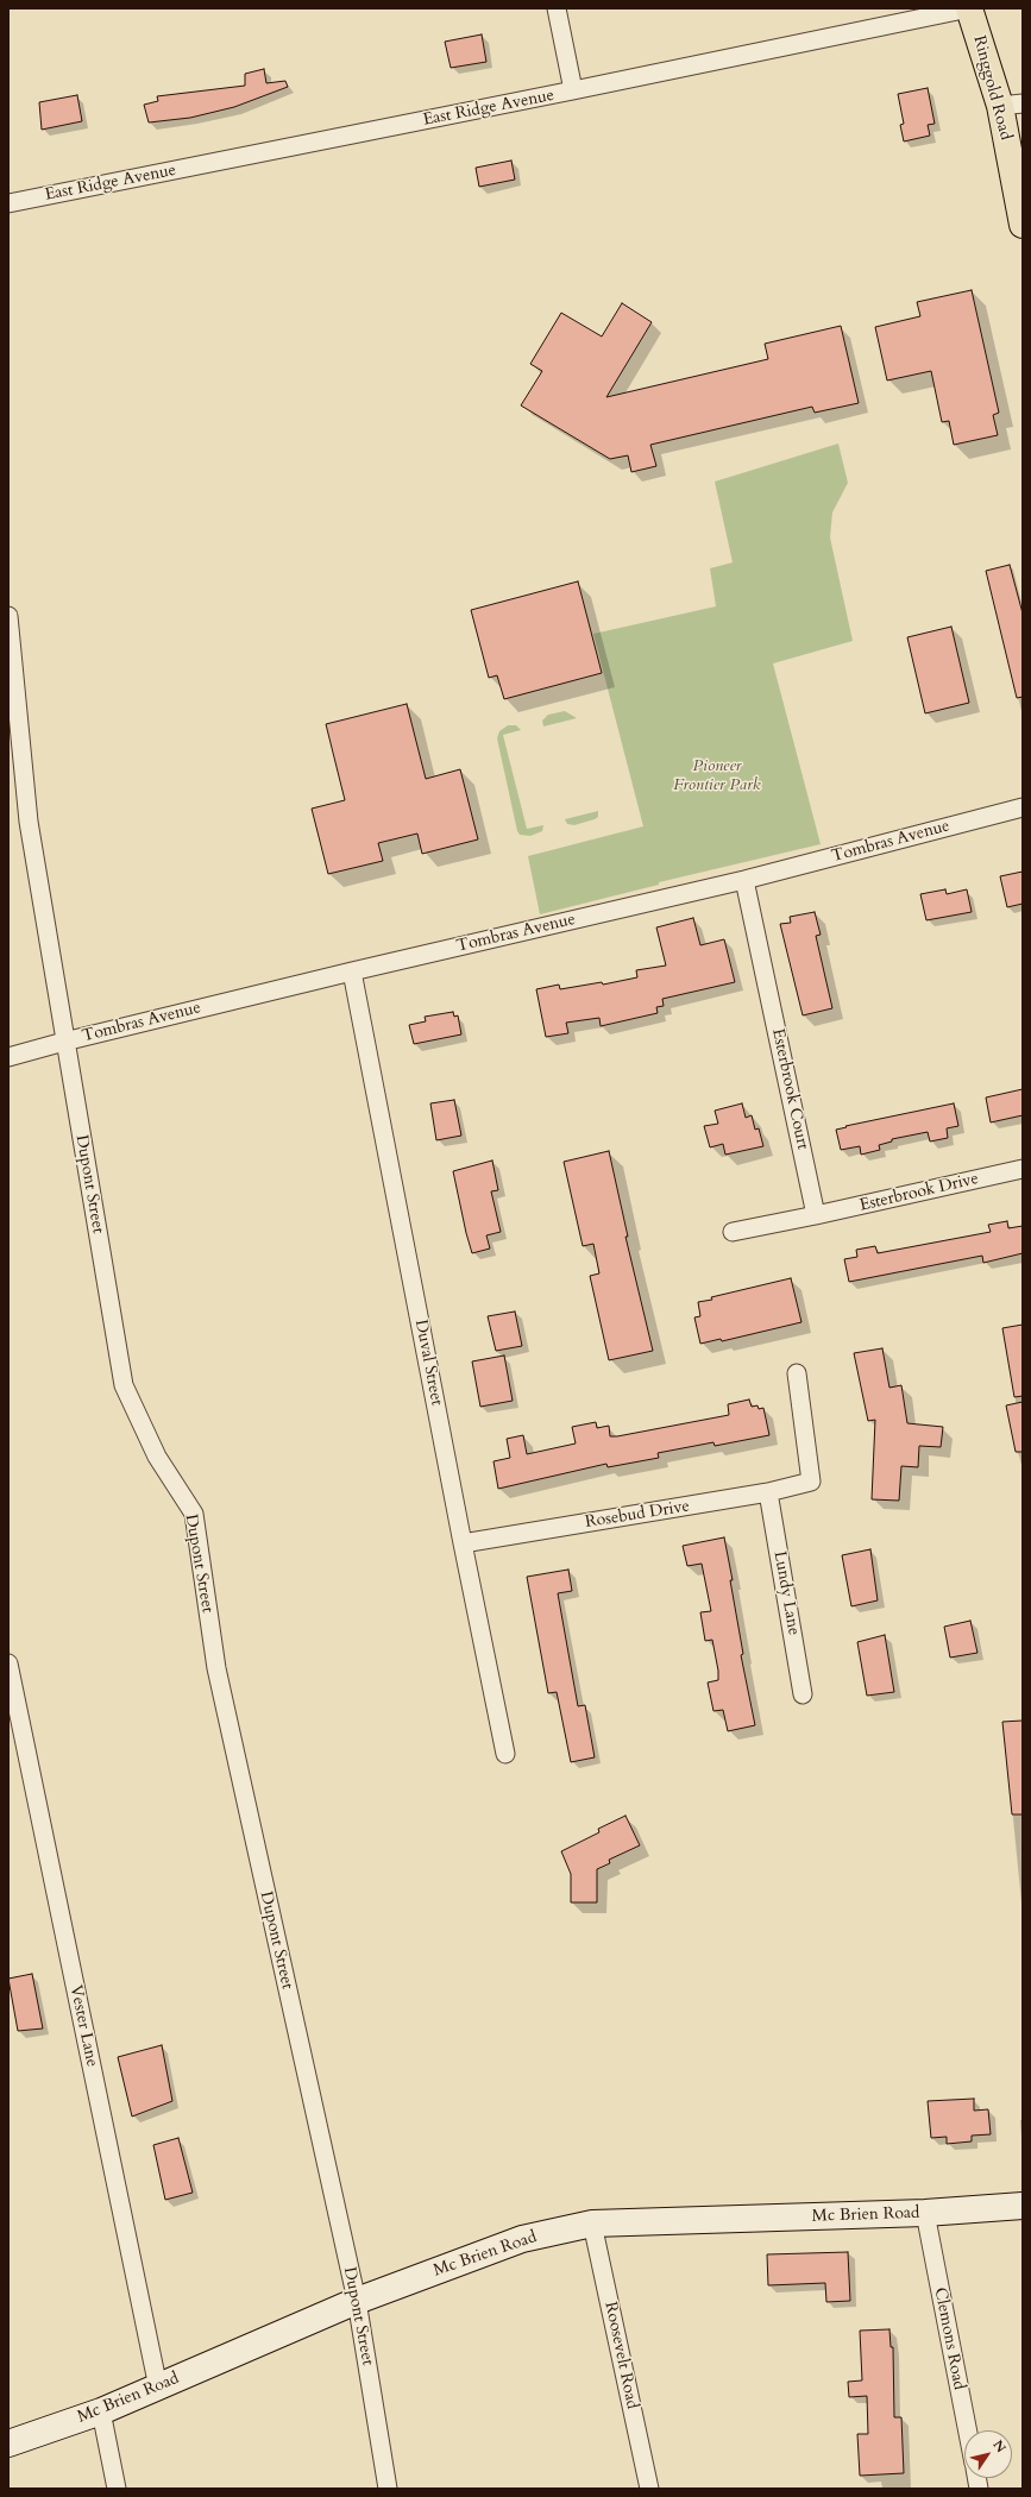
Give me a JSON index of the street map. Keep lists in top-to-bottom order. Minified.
{"streets":{"main road":["Ringgold Road","Mc Brien Road"],"street":["East Ridge Avenue","Tombras Avenue","Esterbrook Court","Dupont Street","Esterbrook Drive","Duval Street","Rosebud Drive","Lundy Lane","Vester Lane","Clemons Road","Roosevelt Road"]},"crossings":[["Ringgold Road","East Ridge Avenue"],["Tombras Avenue","Esterbrook Court"],["Tombras Avenue","Dupont Street"],["Tombras Avenue","Duval Street"],["Esterbrook Court","Esterbrook Drive"],["Dupont Street","Mc Brien Road"],["Duval Street","Rosebud Drive"],["Rosebud Drive","Lundy Lane"],["Vester Lane","Mc Brien Road"],["Mc Brien Road","Clemons Road"],["Mc Brien Road","Roosevelt Road"]],"parks":["Pioneer Frontier Park"],"north":"top right"}
